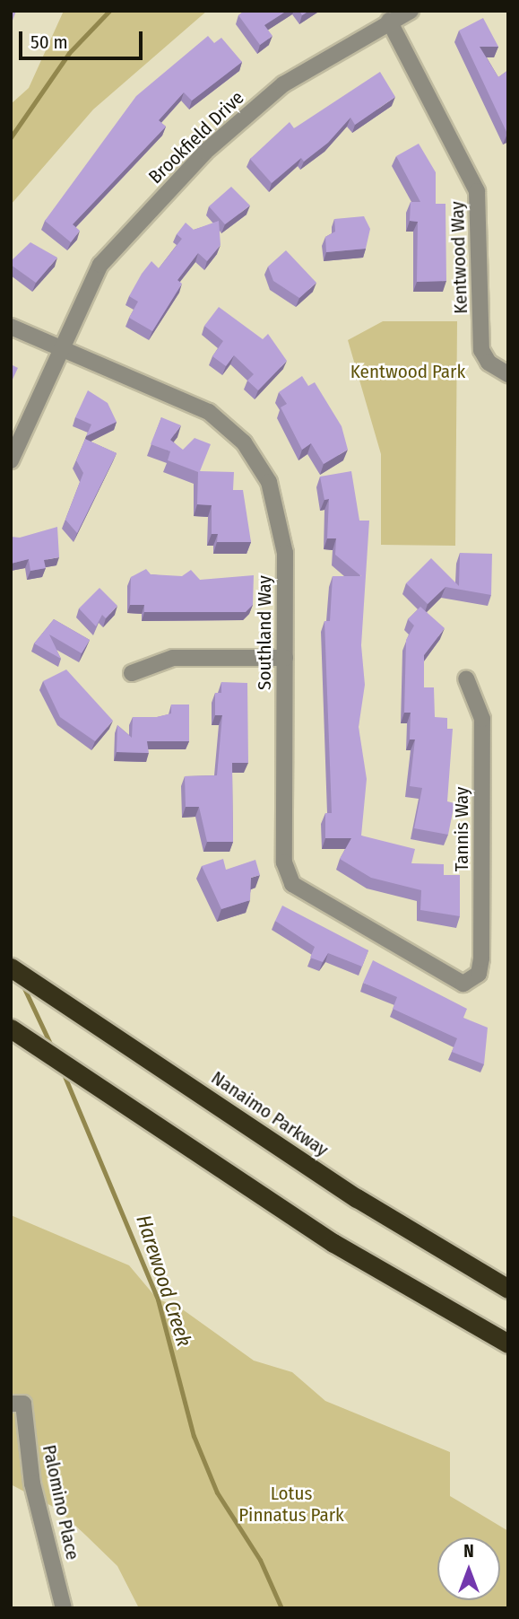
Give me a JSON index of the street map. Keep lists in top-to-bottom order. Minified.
{"streets":{"highway":["Nanaimo Parkway"],"street":["Brookfield Drive","Kentwood Way","Southland Way","Tannis Way","Palomino Place"]},"crossings":[["Brookfield Drive","Kentwood Way"],["Brookfield Drive","Southland Way"],["Southland Way","Tannis Way"]],"water":["Harewood Creek"],"parks":["Kentwood Park","Lotus Pinnatus Park"],"scale_bar":"50 m","north":"top"}
